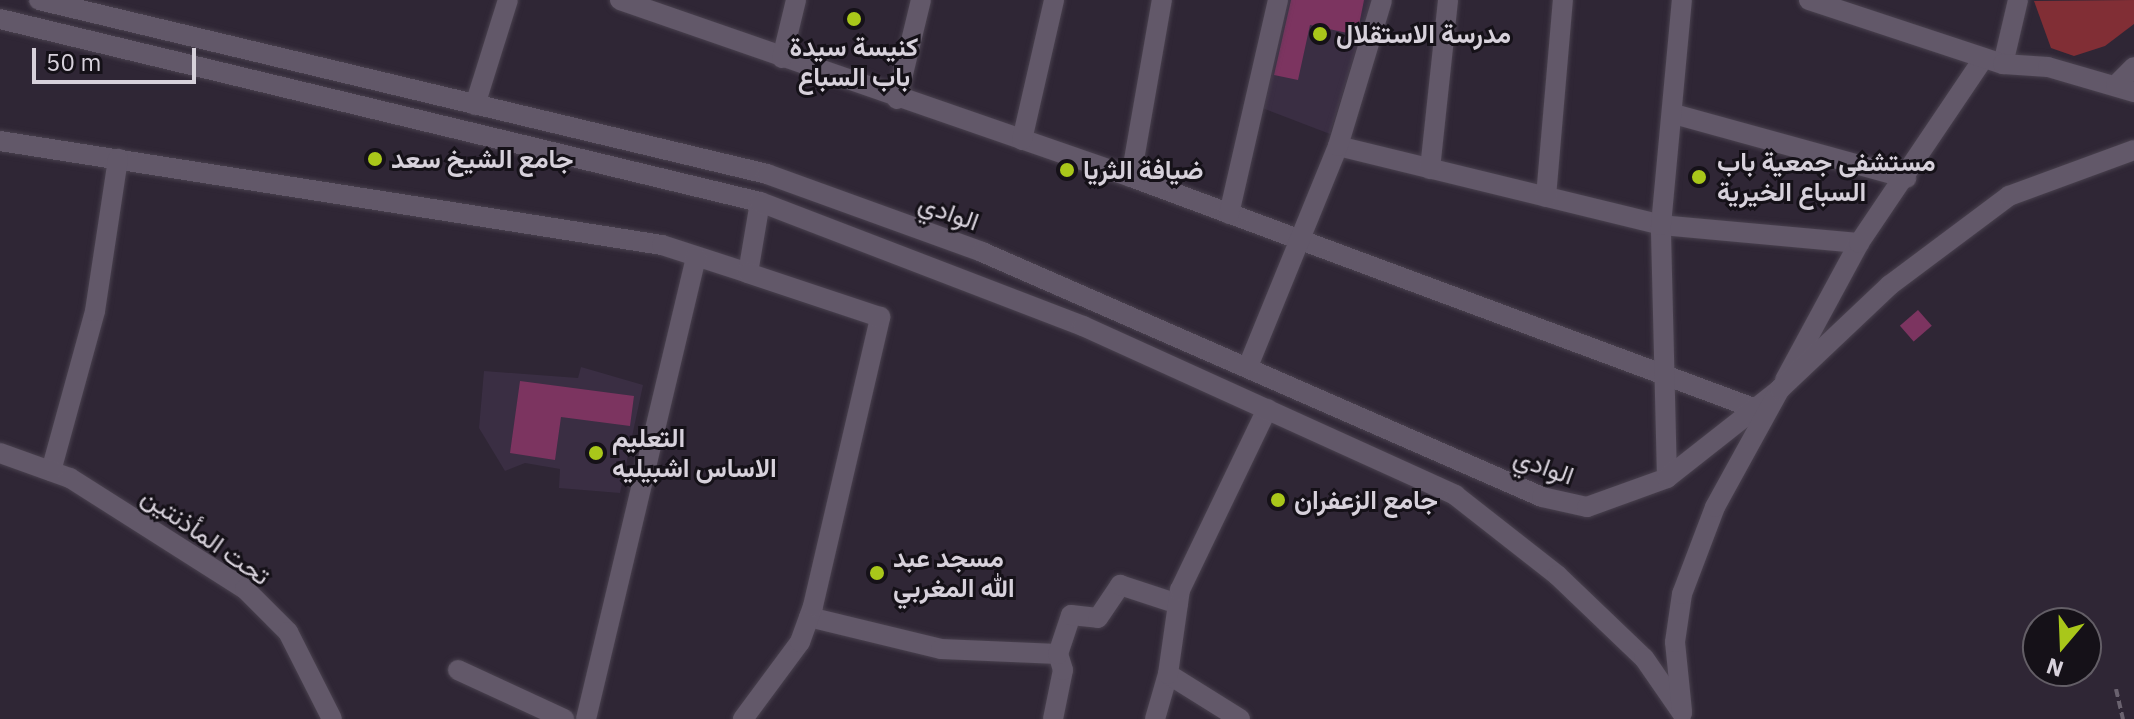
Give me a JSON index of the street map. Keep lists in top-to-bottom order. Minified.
{"streets":{"street":["الوادي","تحت المأذنتين"]},"places":["كنيسة سيدة باب السباع","مدرسة الاستقلال","جامع الشيخ سعد","ضيافة الثريا","مستشفى جمعية باب السباع الخيرية","التعلیم الاساس اشبیلیه","جامع الزعفران","مسجد عبد الله المغربي"],"scale_bar":"50 m","north":"bottom"}
